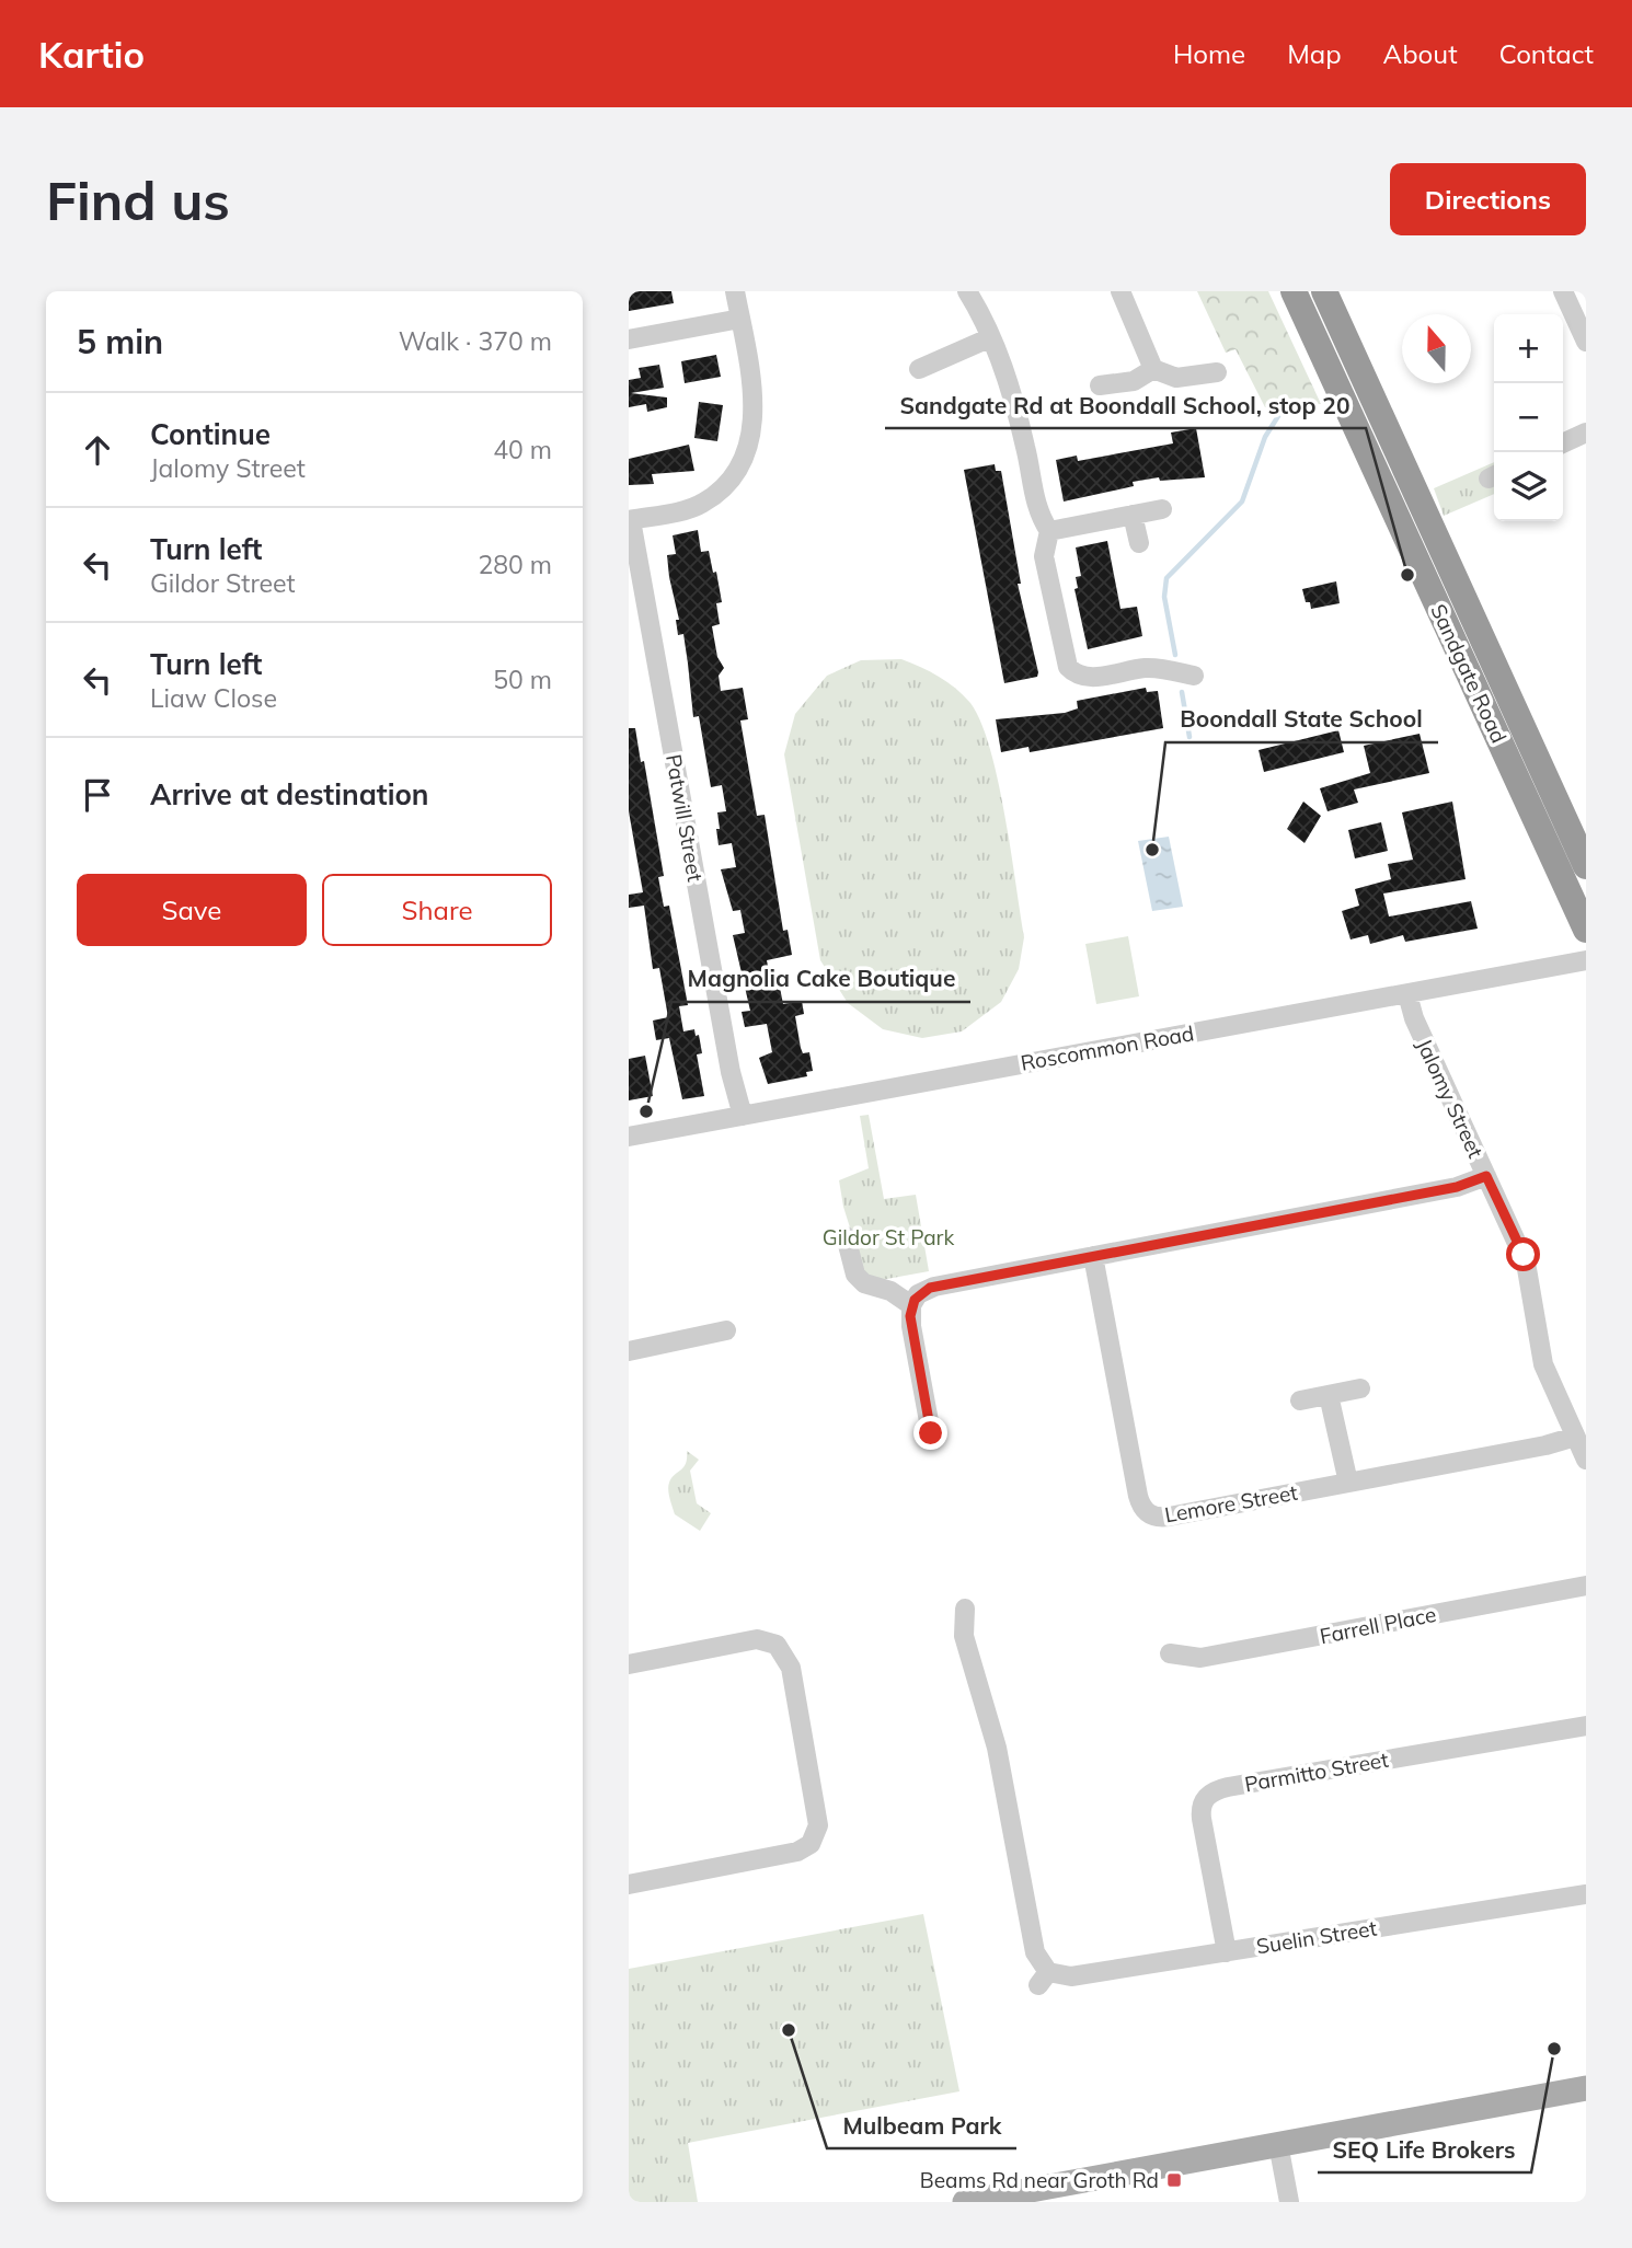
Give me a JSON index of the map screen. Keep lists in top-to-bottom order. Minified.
{"streets":{"highway":["Sandgate Road"],"street":["Patwill Street","Roscommon Road","Jalomy Street","Lemore Street","Farrell Place","Parmitto Street","Suelin Street"]},"crossings":[["Patwill Street","Roscommon Road"],["Roscommon Road","Jalomy Street"],["Jalomy Street","Lemore Street"],["Parmitto Street","Suelin Street"]],"parks":["Gildor St Park"],"places":{"other":["Sandgate Rd at Boondall School, stop 20","Boondall State School","Magnolia Cake Boutique","Mulbeam Park","SEQ Life Brokers"],"transit":["Beams Rd near Groth Rd"]},"north":"top","page":{"header":"Kartio","nav":["Home","Map","About","Contact"],"buttons":["Directions",["Save","Share"]],"title":"Find us","heading":["5 min","Walk · 370 m"],"map_buttons":["+","−"],"list":[["Continue","Jalomy Street","40 m"],["Turn left","Gildor Street","280 m"],["Turn left","Liaw Close","50 m"],"Arrive at destination"]}}
